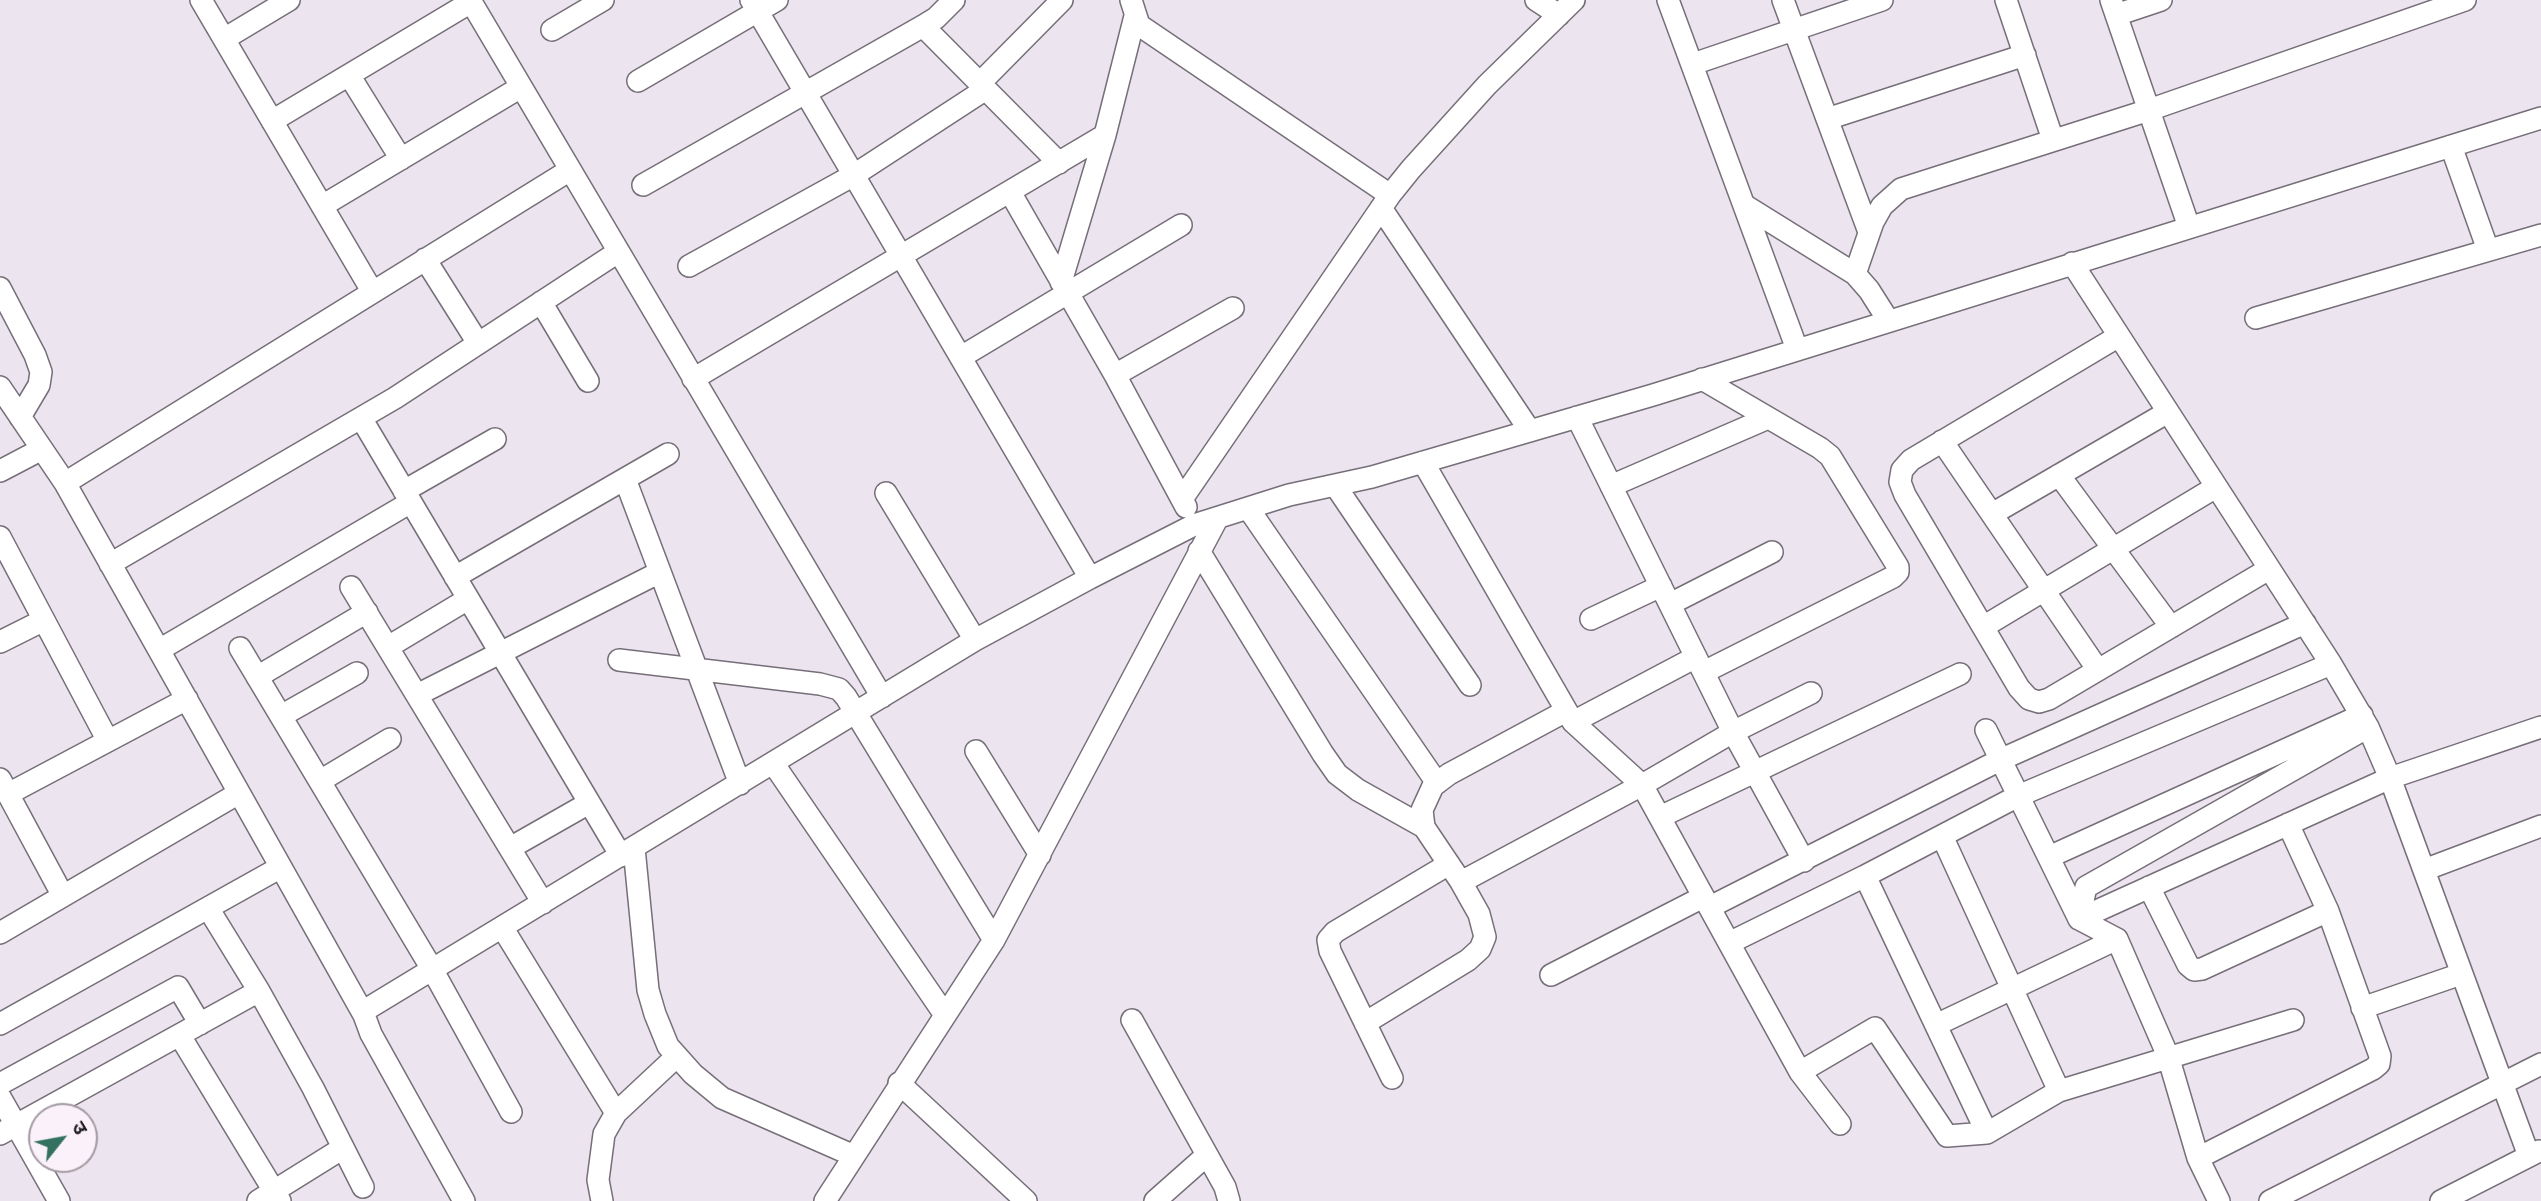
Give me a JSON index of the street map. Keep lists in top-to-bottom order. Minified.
{"north":"top right"}
